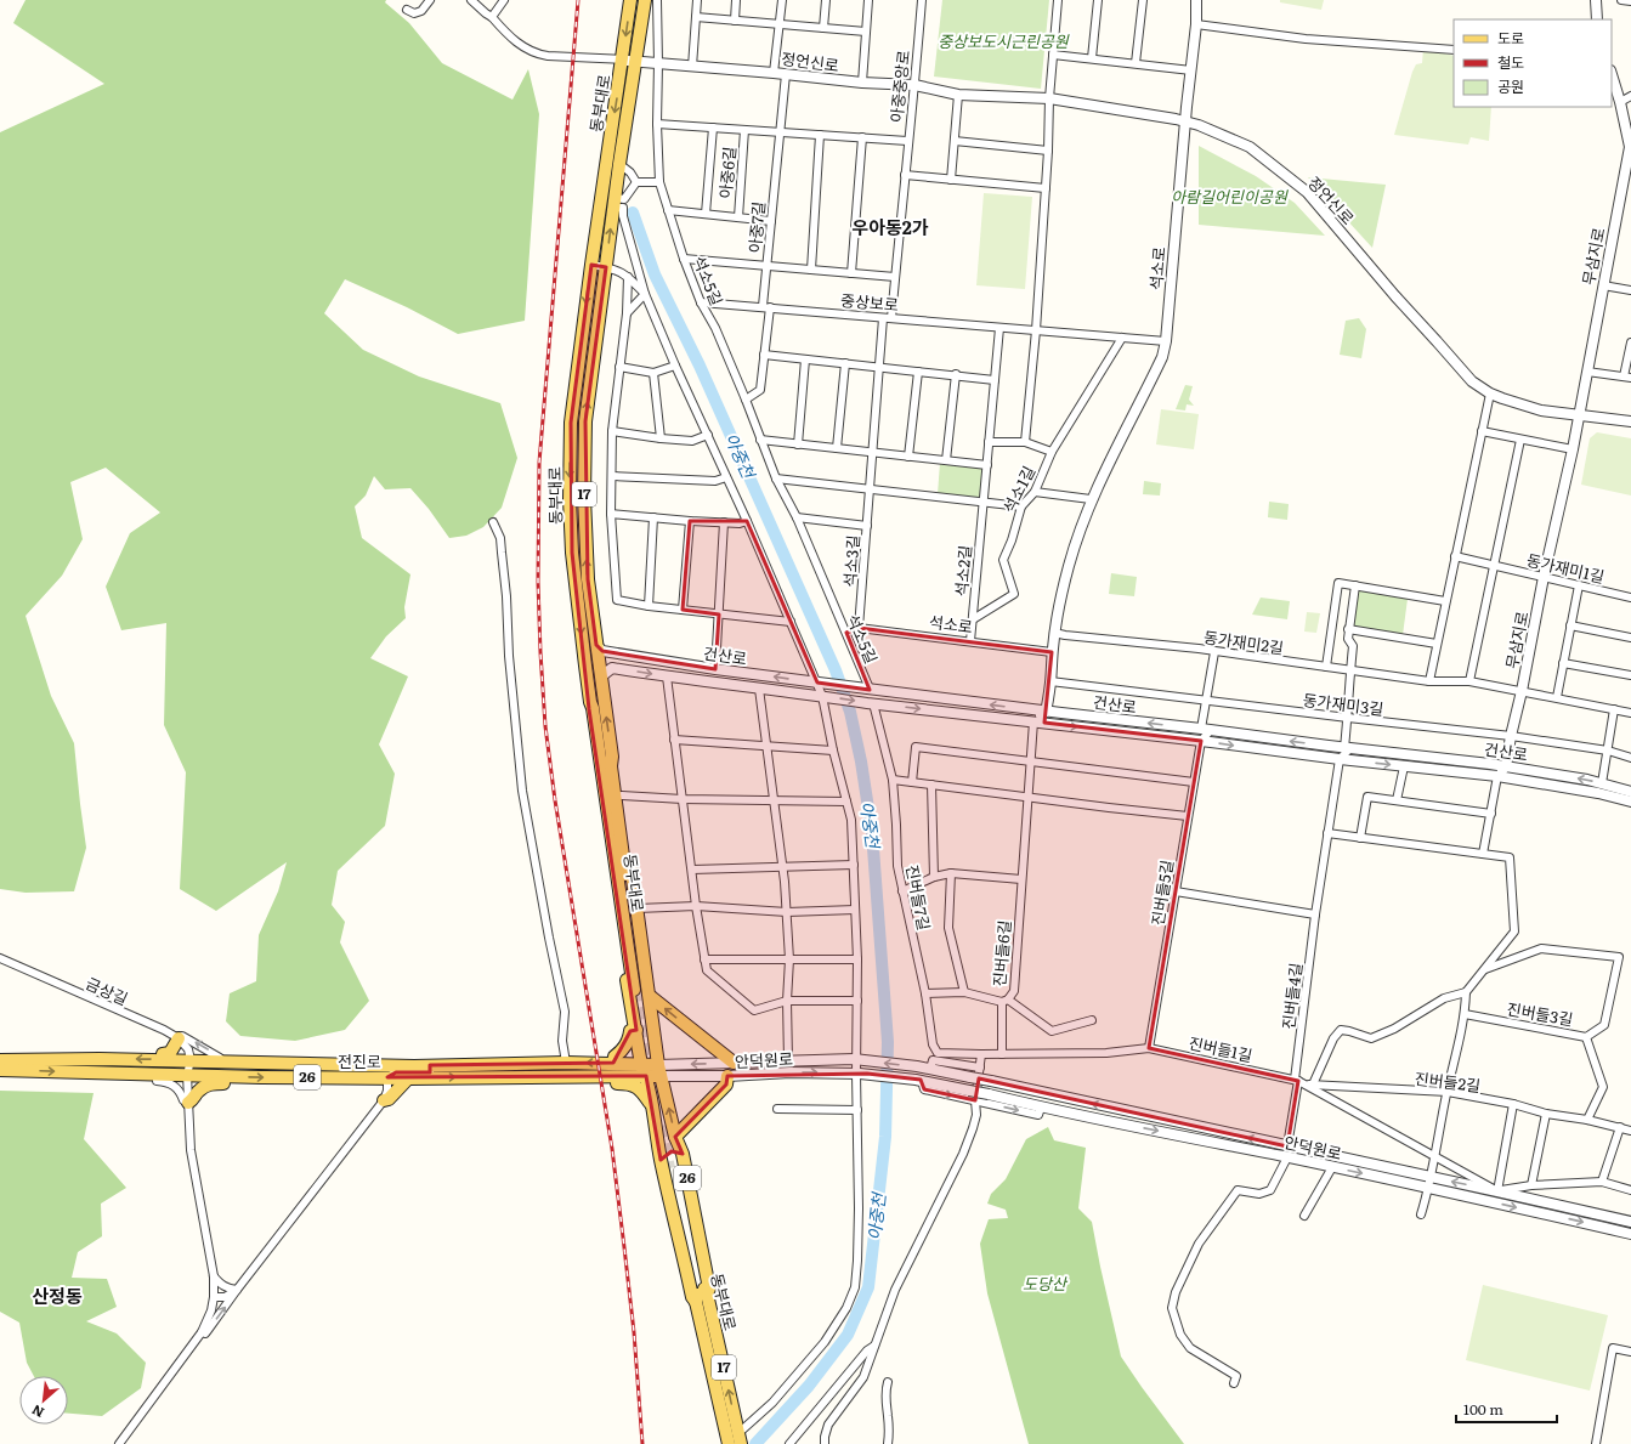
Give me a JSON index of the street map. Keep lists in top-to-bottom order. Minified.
{"streets":{"main road":["동부대로","17","전진로","26"],"street":["정언신로","아중중앙로","아중6길","아중7길","무삼지로","석소로","석소5길","중상보로","석소1길","석소3길","동가재미1길","석소2길","동가재미2길","건산로","동가재미3길","진버들5길","진버들7길","진버들6길","금상길","진버들4길","진버들3길","진버들1길","안덕원로","진버들2길"]},"crossings":[["정언신로","아중중앙로"],["정언신로","동부대로"],["정언신로","무삼지로"],["정언신로","석소로"],["정언신로","석소5길"],["아중중앙로","아중6길"],["아중중앙로","아중7길"],["아중중앙로","중상보로"],["아중중앙로","석소3길"],["동부대로","건산로"],["동부대로","안덕원로"],["동부대로","전진로"],["동부대로","26"],["아중6길","아중7길"],["아중6길","석소5길"],["아중7길","석소5길"],["아중7길","중상보로"],["무삼지로","동가재미1길"],["무삼지로","동가재미2길"],["무삼지로","건산로"],["무삼지로","동가재미3길"],["석소로","석소5길"],["석소로","중상보로"],["석소로","석소3길"],["석소로","석소2길"],["석소로","동가재미2길"],["석소로","건산로"],["석소로","동가재미3길"],["석소5길","중상보로"],["석소5길","석소3길"],["석소5길","건산로"],["중상보로","석소1길"],["중상보로","석소3길"],["중상보로","석소2길"],["석소1길","석소2길"],["건산로","진버들5길"],["건산로","진버들7길"],["건산로","진버들6길"],["건산로","진버들4길"],["진버들5길","진버들1길"],["진버들7길","진버들1길"],["진버들6길","진버들1길"],["금상길","전진로"],["진버들4길","진버들3길"],["진버들4길","진버들1길"],["진버들4길","안덕원로"],["진버들4길","진버들2길"],["진버들1길","안덕원로"],["진버들1길","진버들2길"],["안덕원로","전진로"],["안덕원로","26"],["전진로","26"]],"districts":["우아동2가","산정동"],"water":["아중천"],"parks":["중상보도시근린공원","아람길어린이공원","도당산"],"legend":["도로","철도","공원"],"scale_bar":"100 m","north":"bottom left"}
